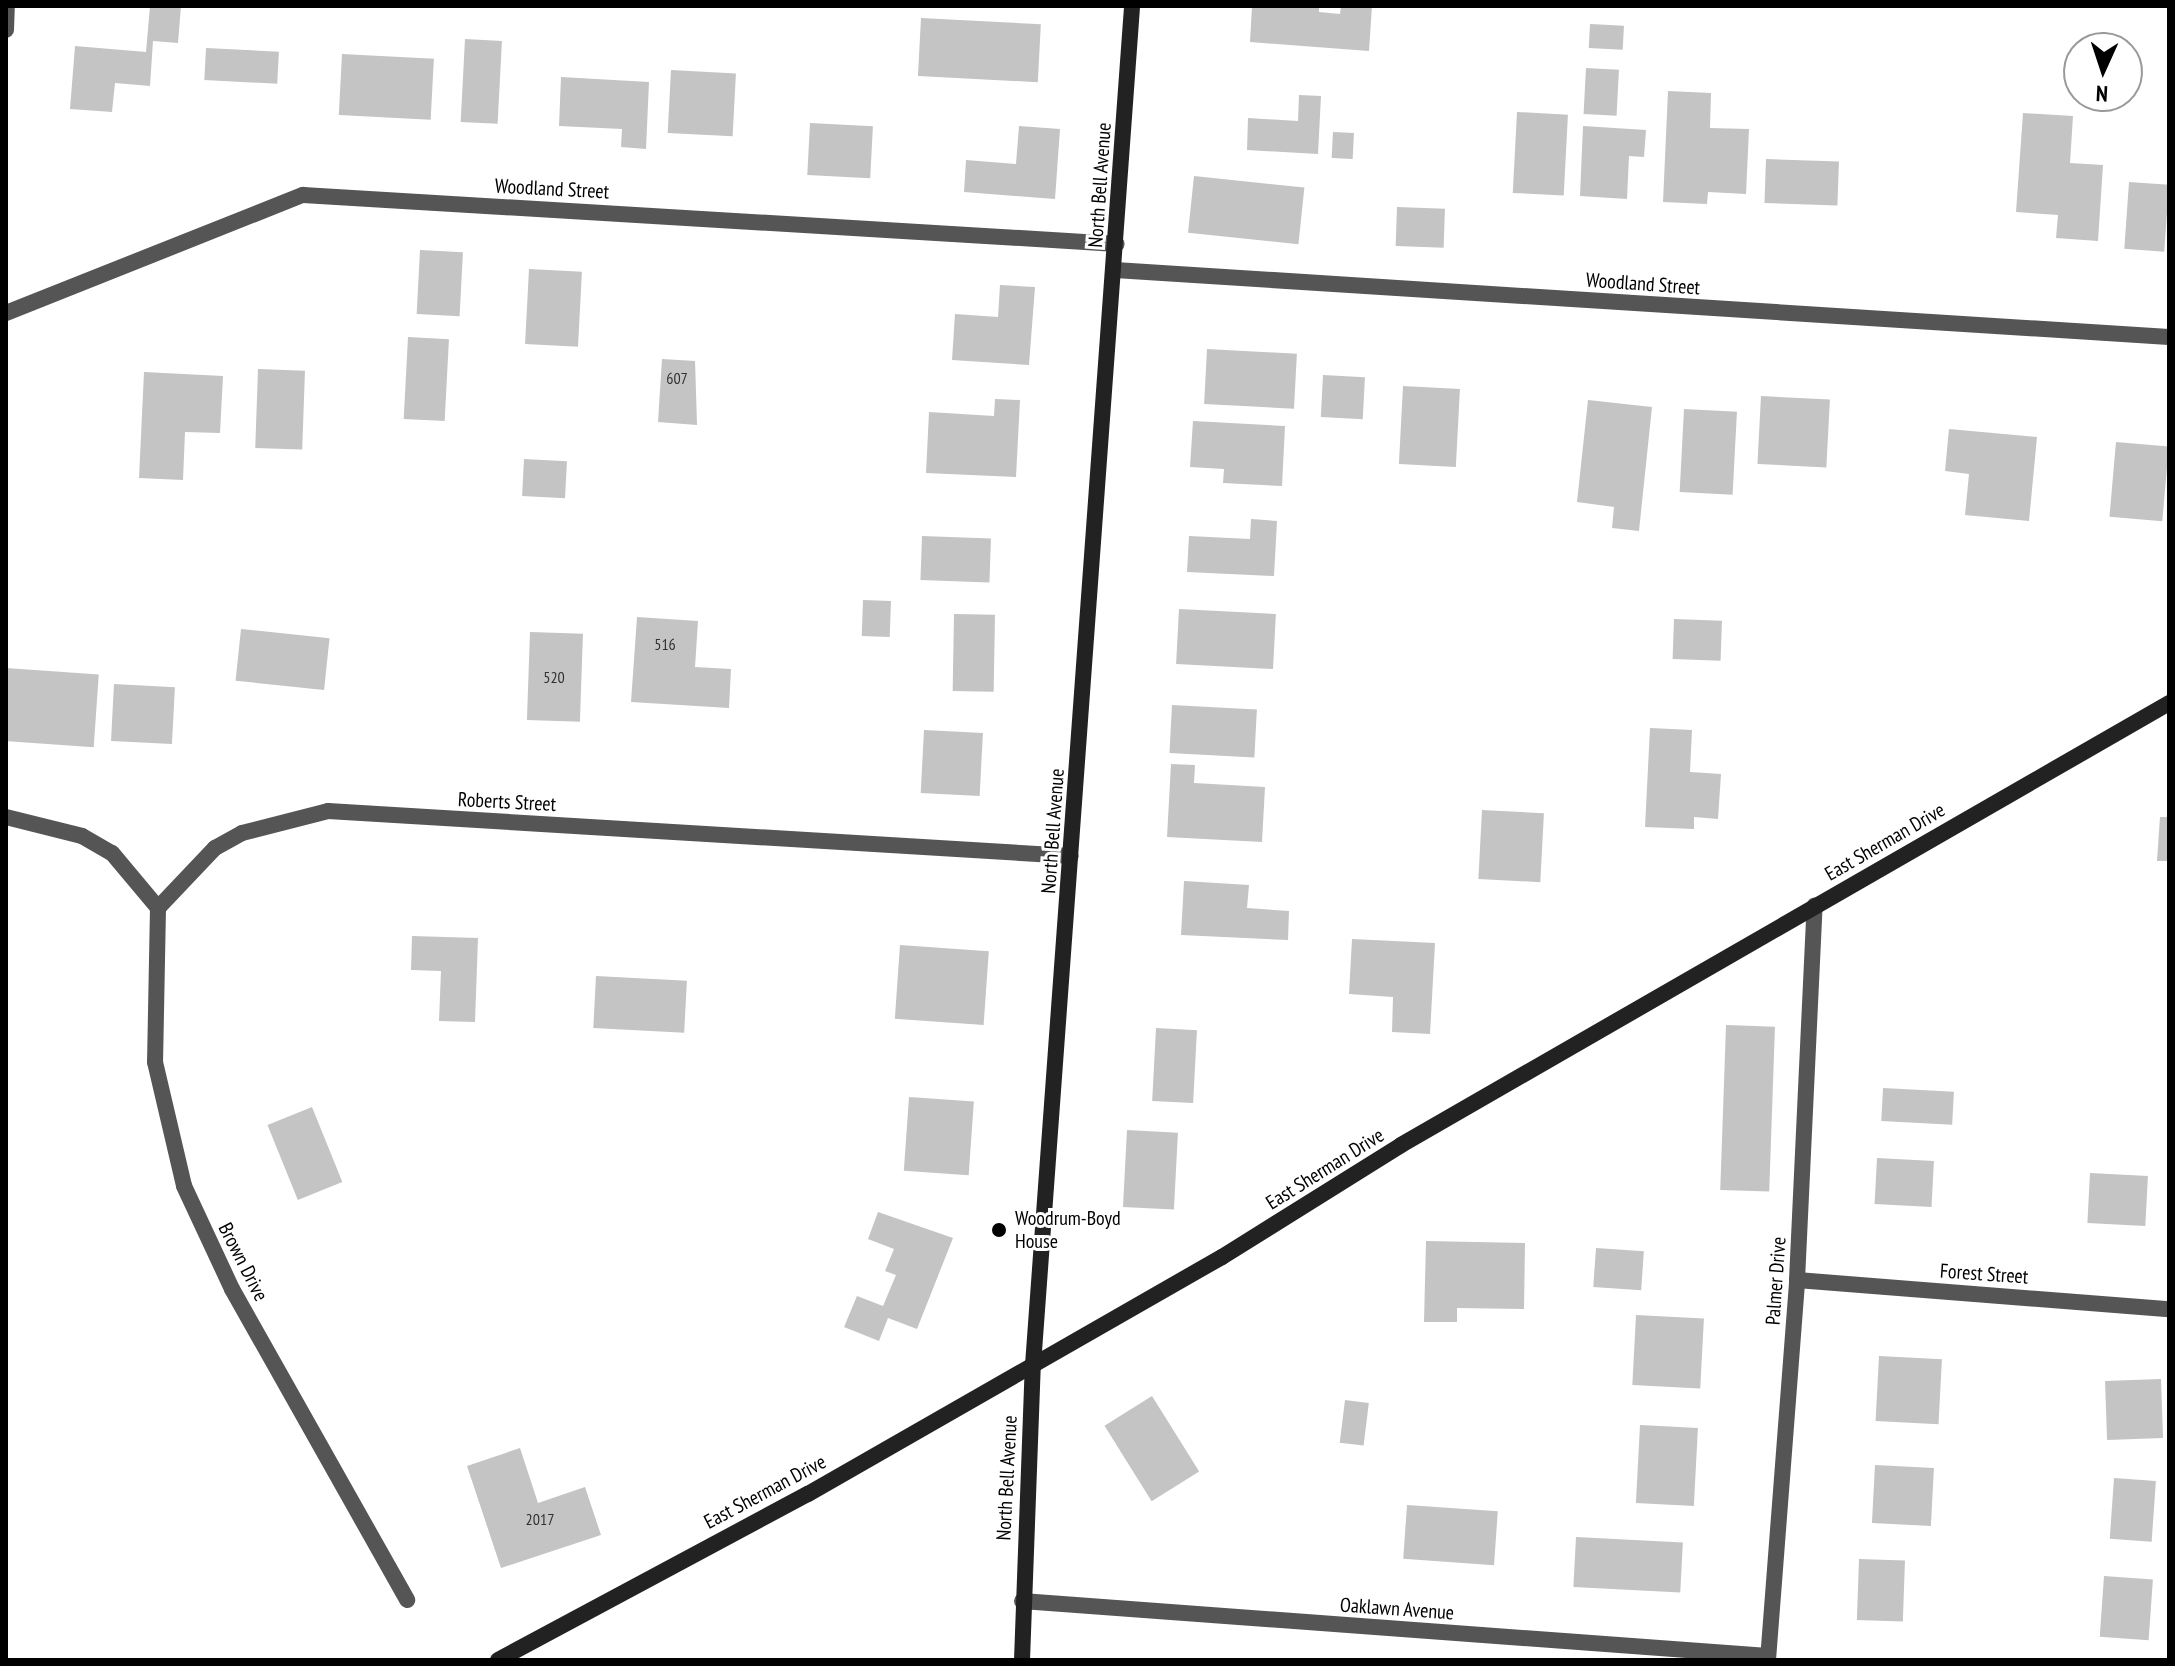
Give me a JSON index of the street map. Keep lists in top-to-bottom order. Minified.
{"streets":{"main road":["North Bell Avenue","East Sherman Drive"],"street":["Woodland Street","Roberts Street","Brown Drive","Forest Street","Palmer Drive","Oaklawn Avenue"]},"crossings":[["North Bell Avenue","Woodland Street"],["North Bell Avenue","Roberts Street"],["North Bell Avenue","East Sherman Drive"],["North Bell Avenue","Oaklawn Avenue"],["Roberts Street","Brown Drive"],["East Sherman Drive","Palmer Drive"],["Forest Street","Palmer Drive"],["Palmer Drive","Oaklawn Avenue"]],"places":["Woodrum-Boyd House"],"house_numbers":["607","516","520","2017"],"north":"bottom"}
